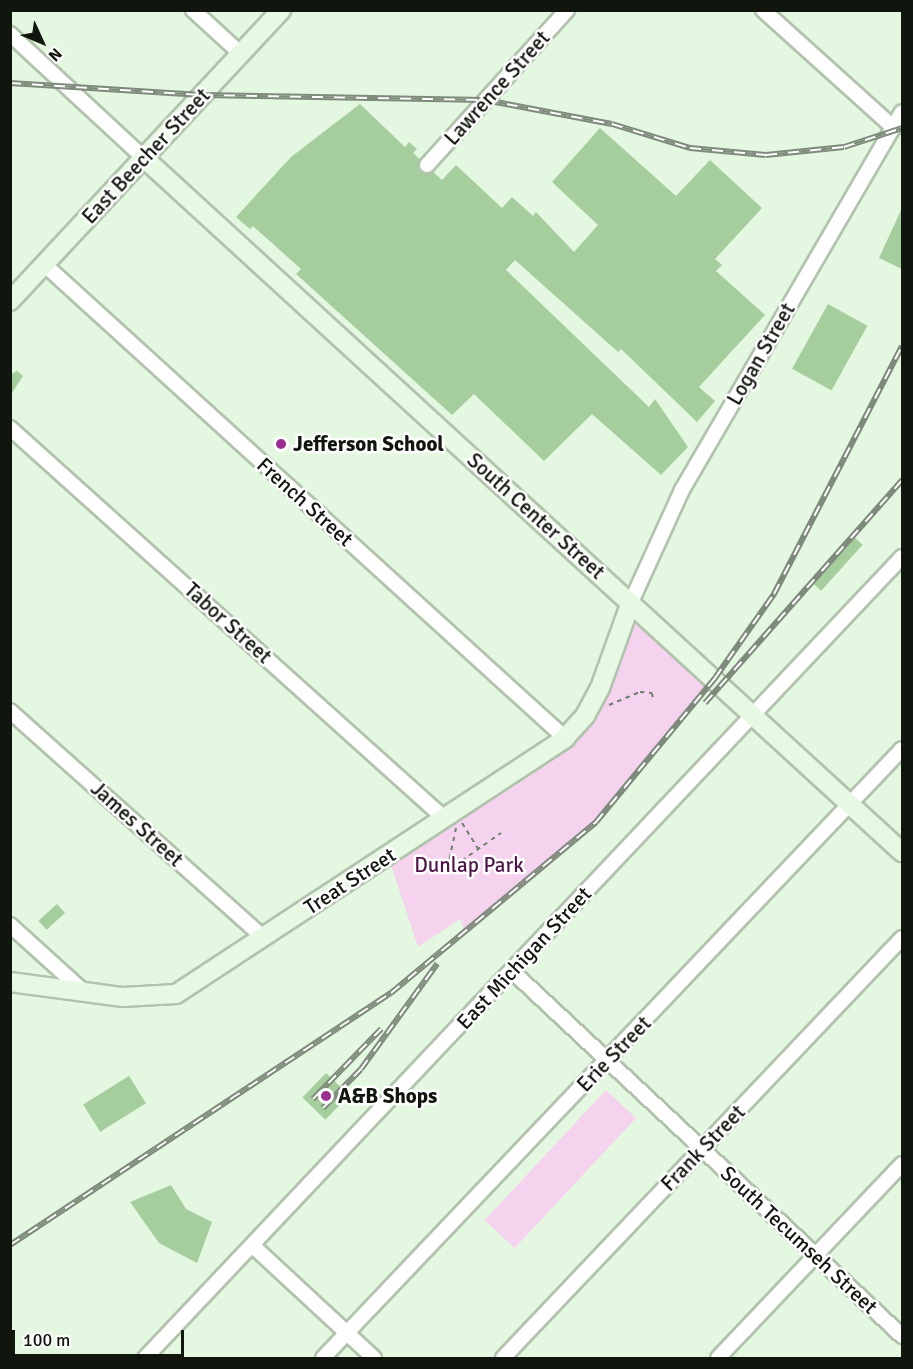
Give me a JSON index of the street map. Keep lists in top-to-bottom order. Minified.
{"streets":{"street":["Lawrence Street","East Beecher Street","Logan Street","French Street","South Center Street","Tabor Street","James Street","Treat Street","East Michigan Street","Erie Street","Frank Street","South Tecumseh Street"]},"crossings":[["East Beecher Street","French Street"],["East Beecher Street","South Center Street"],["Logan Street","South Center Street"],["Logan Street","Treat Street"],["French Street","Treat Street"],["South Center Street","Treat Street"],["South Center Street","East Michigan Street"],["South Center Street","Erie Street"],["Tabor Street","Treat Street"],["James Street","Treat Street"],["East Michigan Street","South Tecumseh Street"],["Erie Street","South Tecumseh Street"],["Frank Street","South Tecumseh Street"]],"parks":["Dunlap Park"],"places":["Jefferson School","A&B Shops"],"scale_bar":"100 m","north":"bottom right"}
